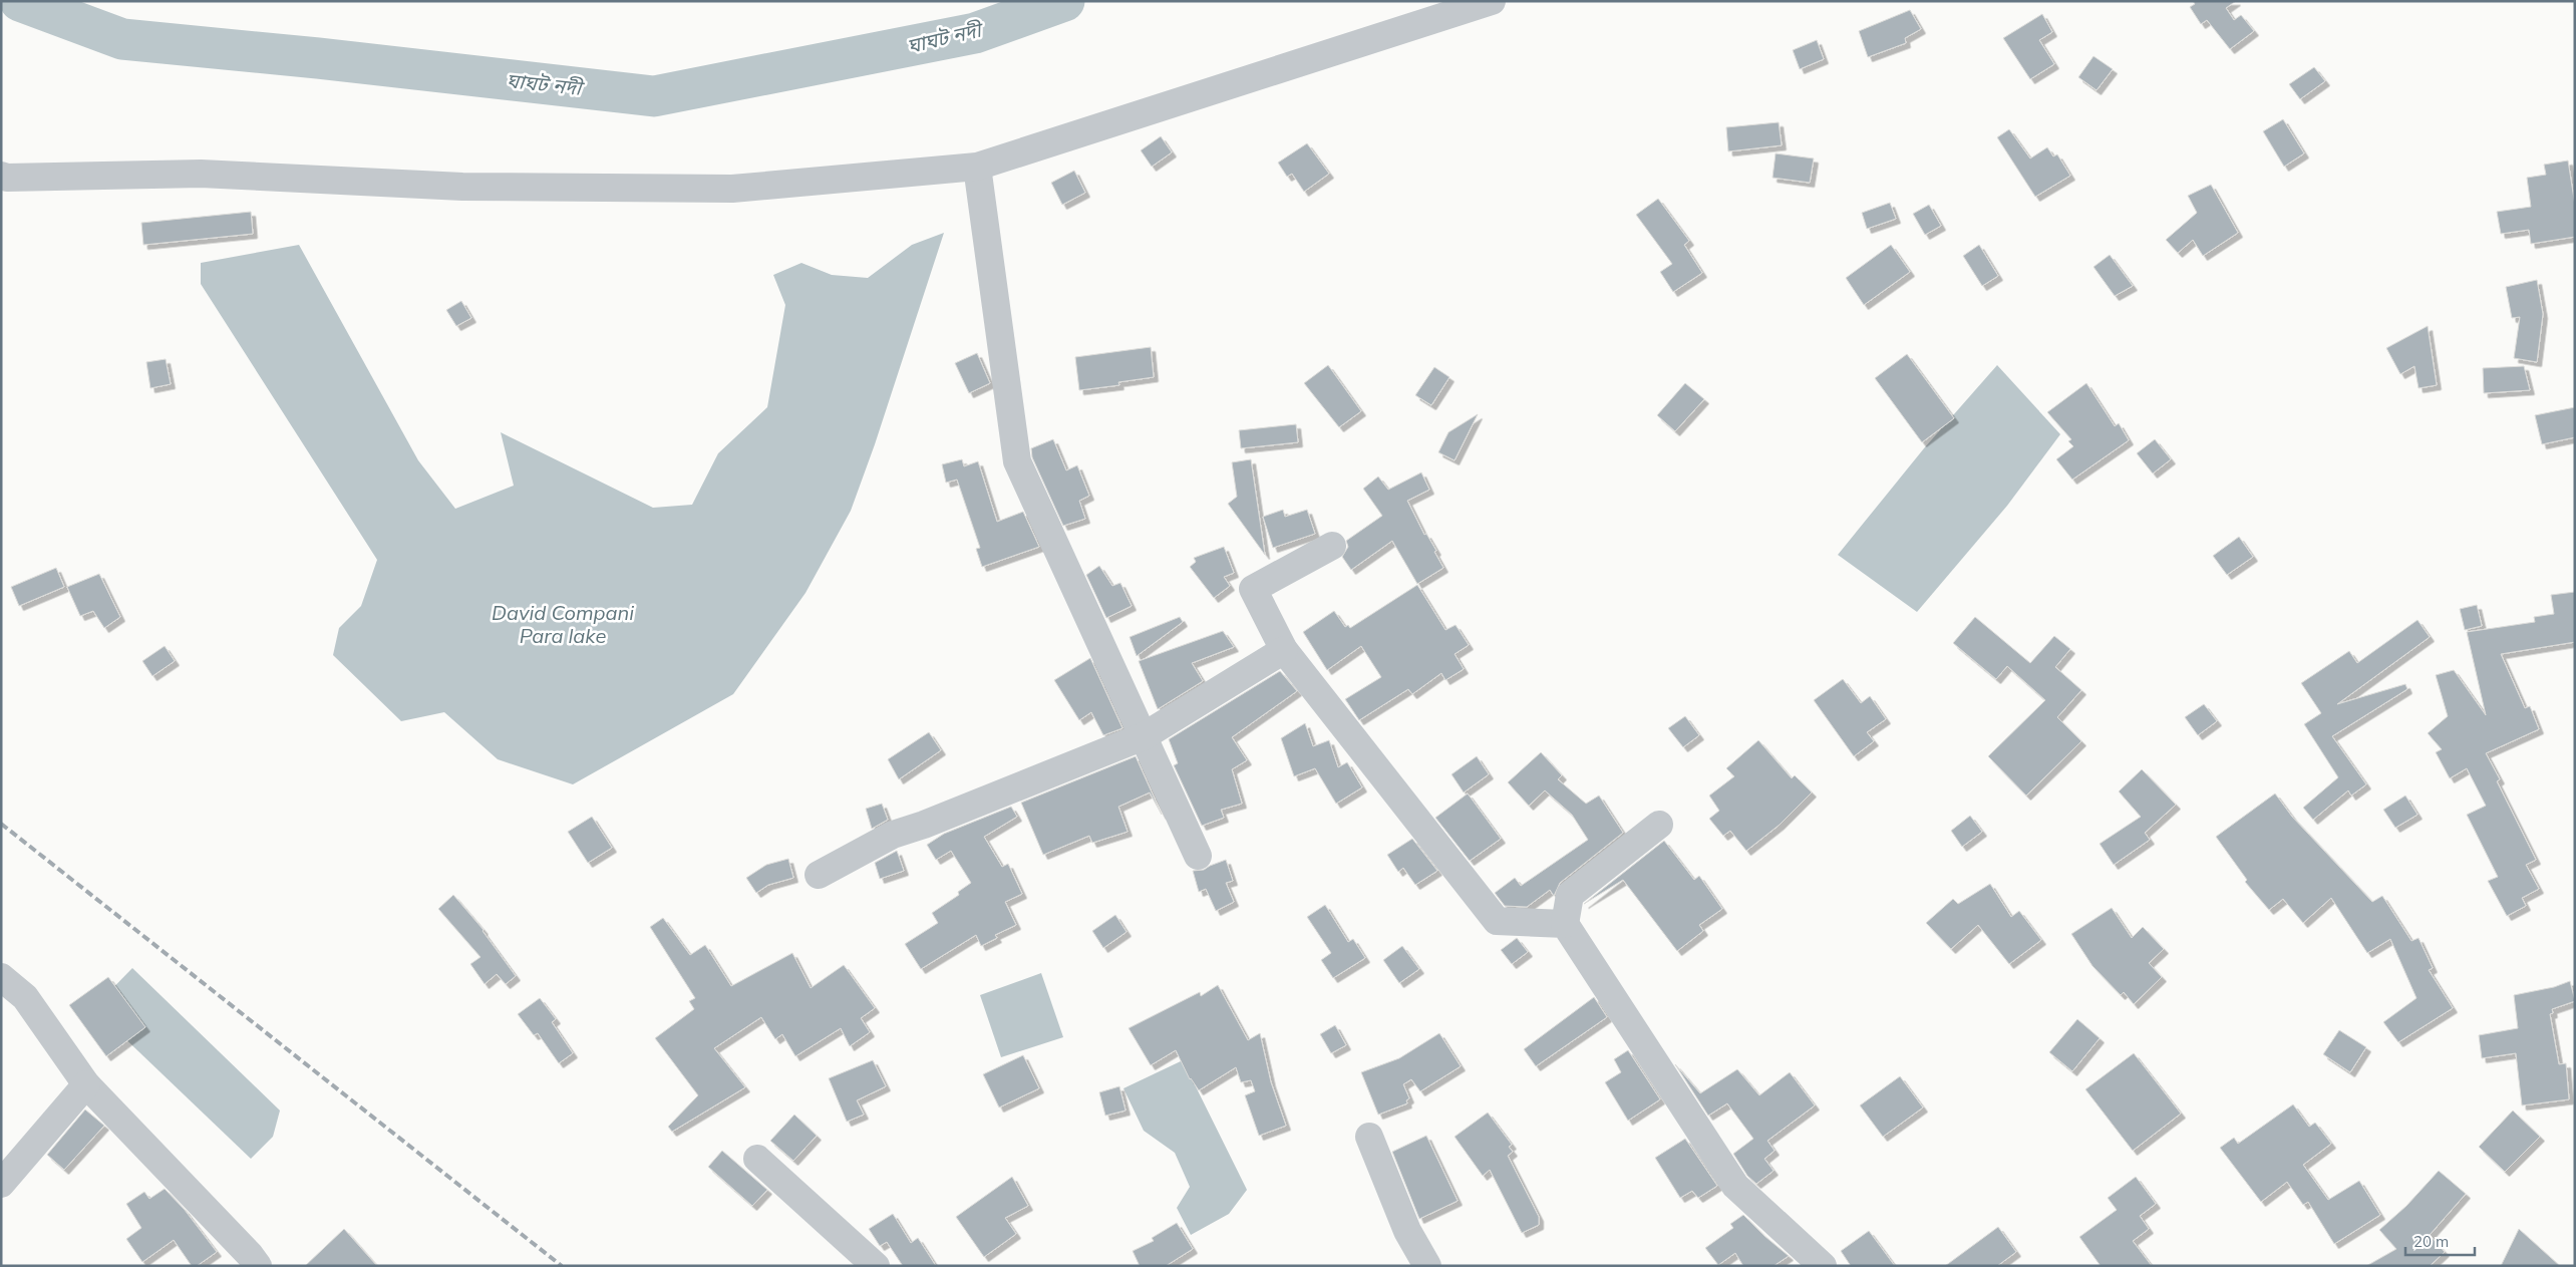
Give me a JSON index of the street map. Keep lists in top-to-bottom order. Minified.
{"water":["ঘাঘট নদী","David Compani Para lake"],"scale_bar":"20 m"}
